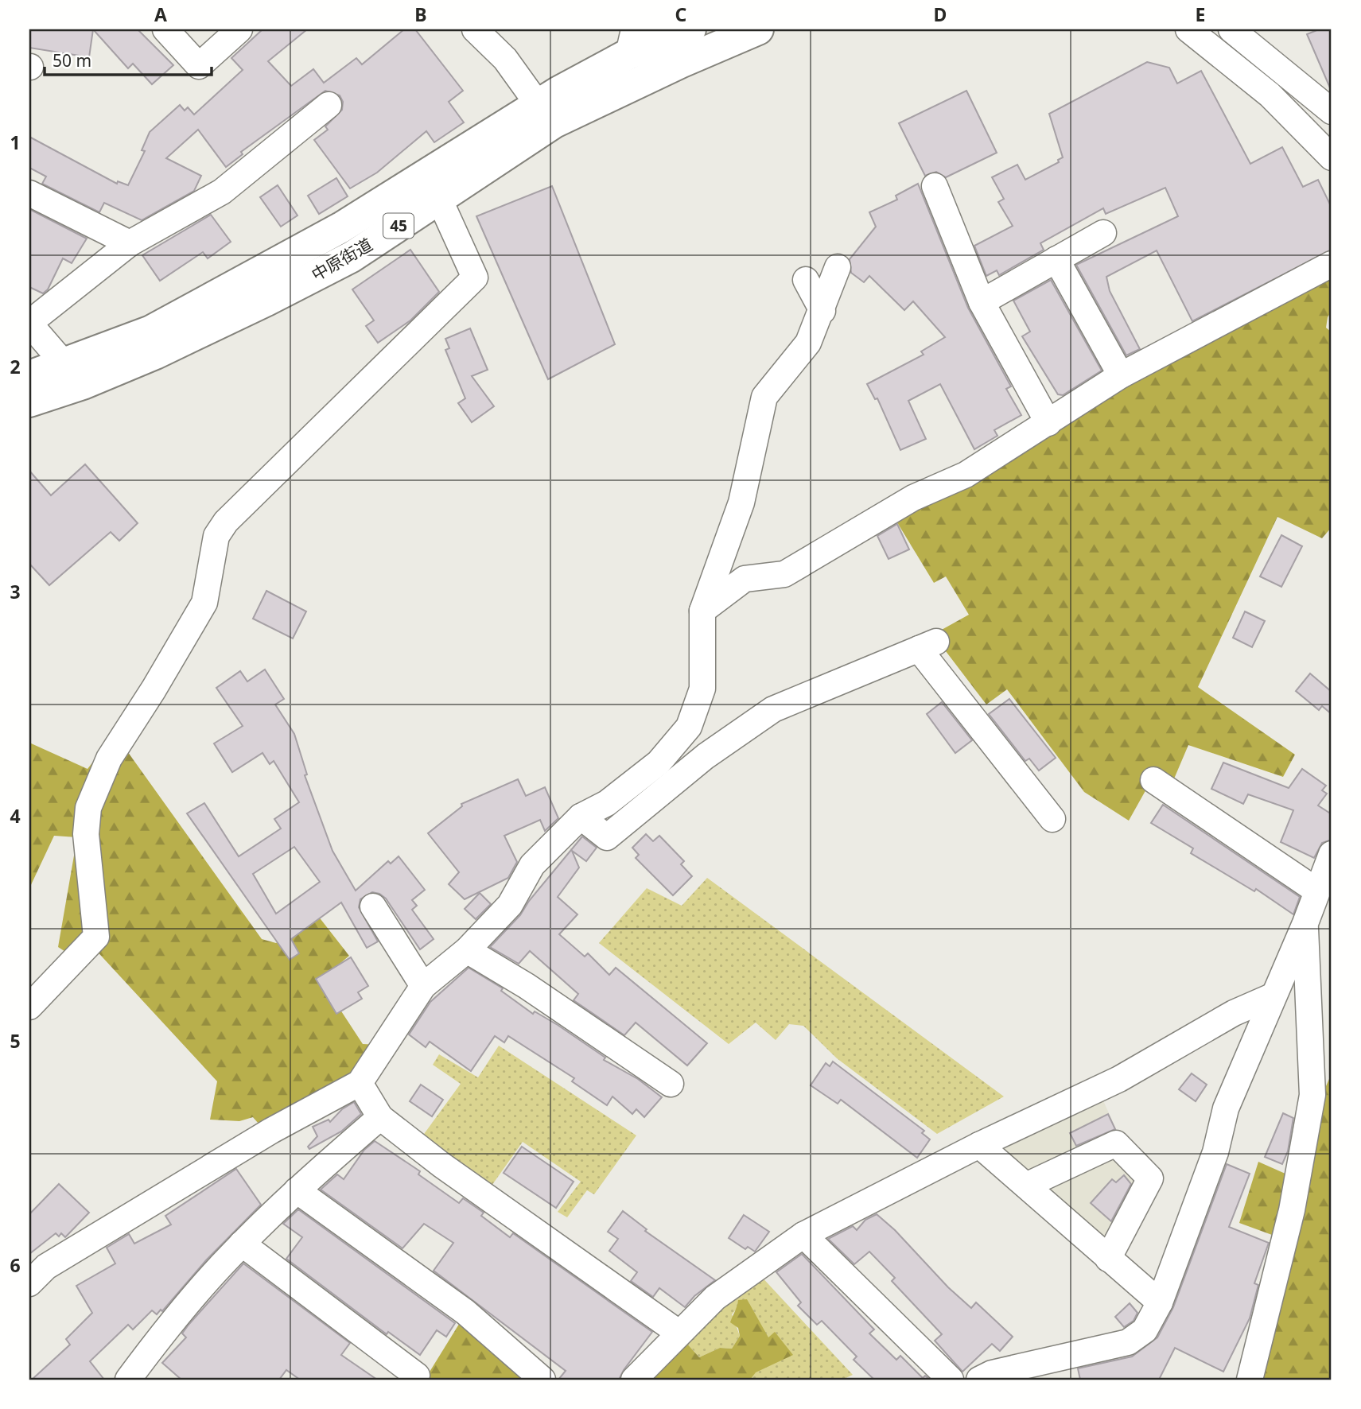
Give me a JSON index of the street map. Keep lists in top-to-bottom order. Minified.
{"streets":{"main road":["45","中原街道"]},"scale_bar":"50 m","grid":{"columns":["A","B","C","D","E"],"rows":["1","2","3","4","5","6"]}}
